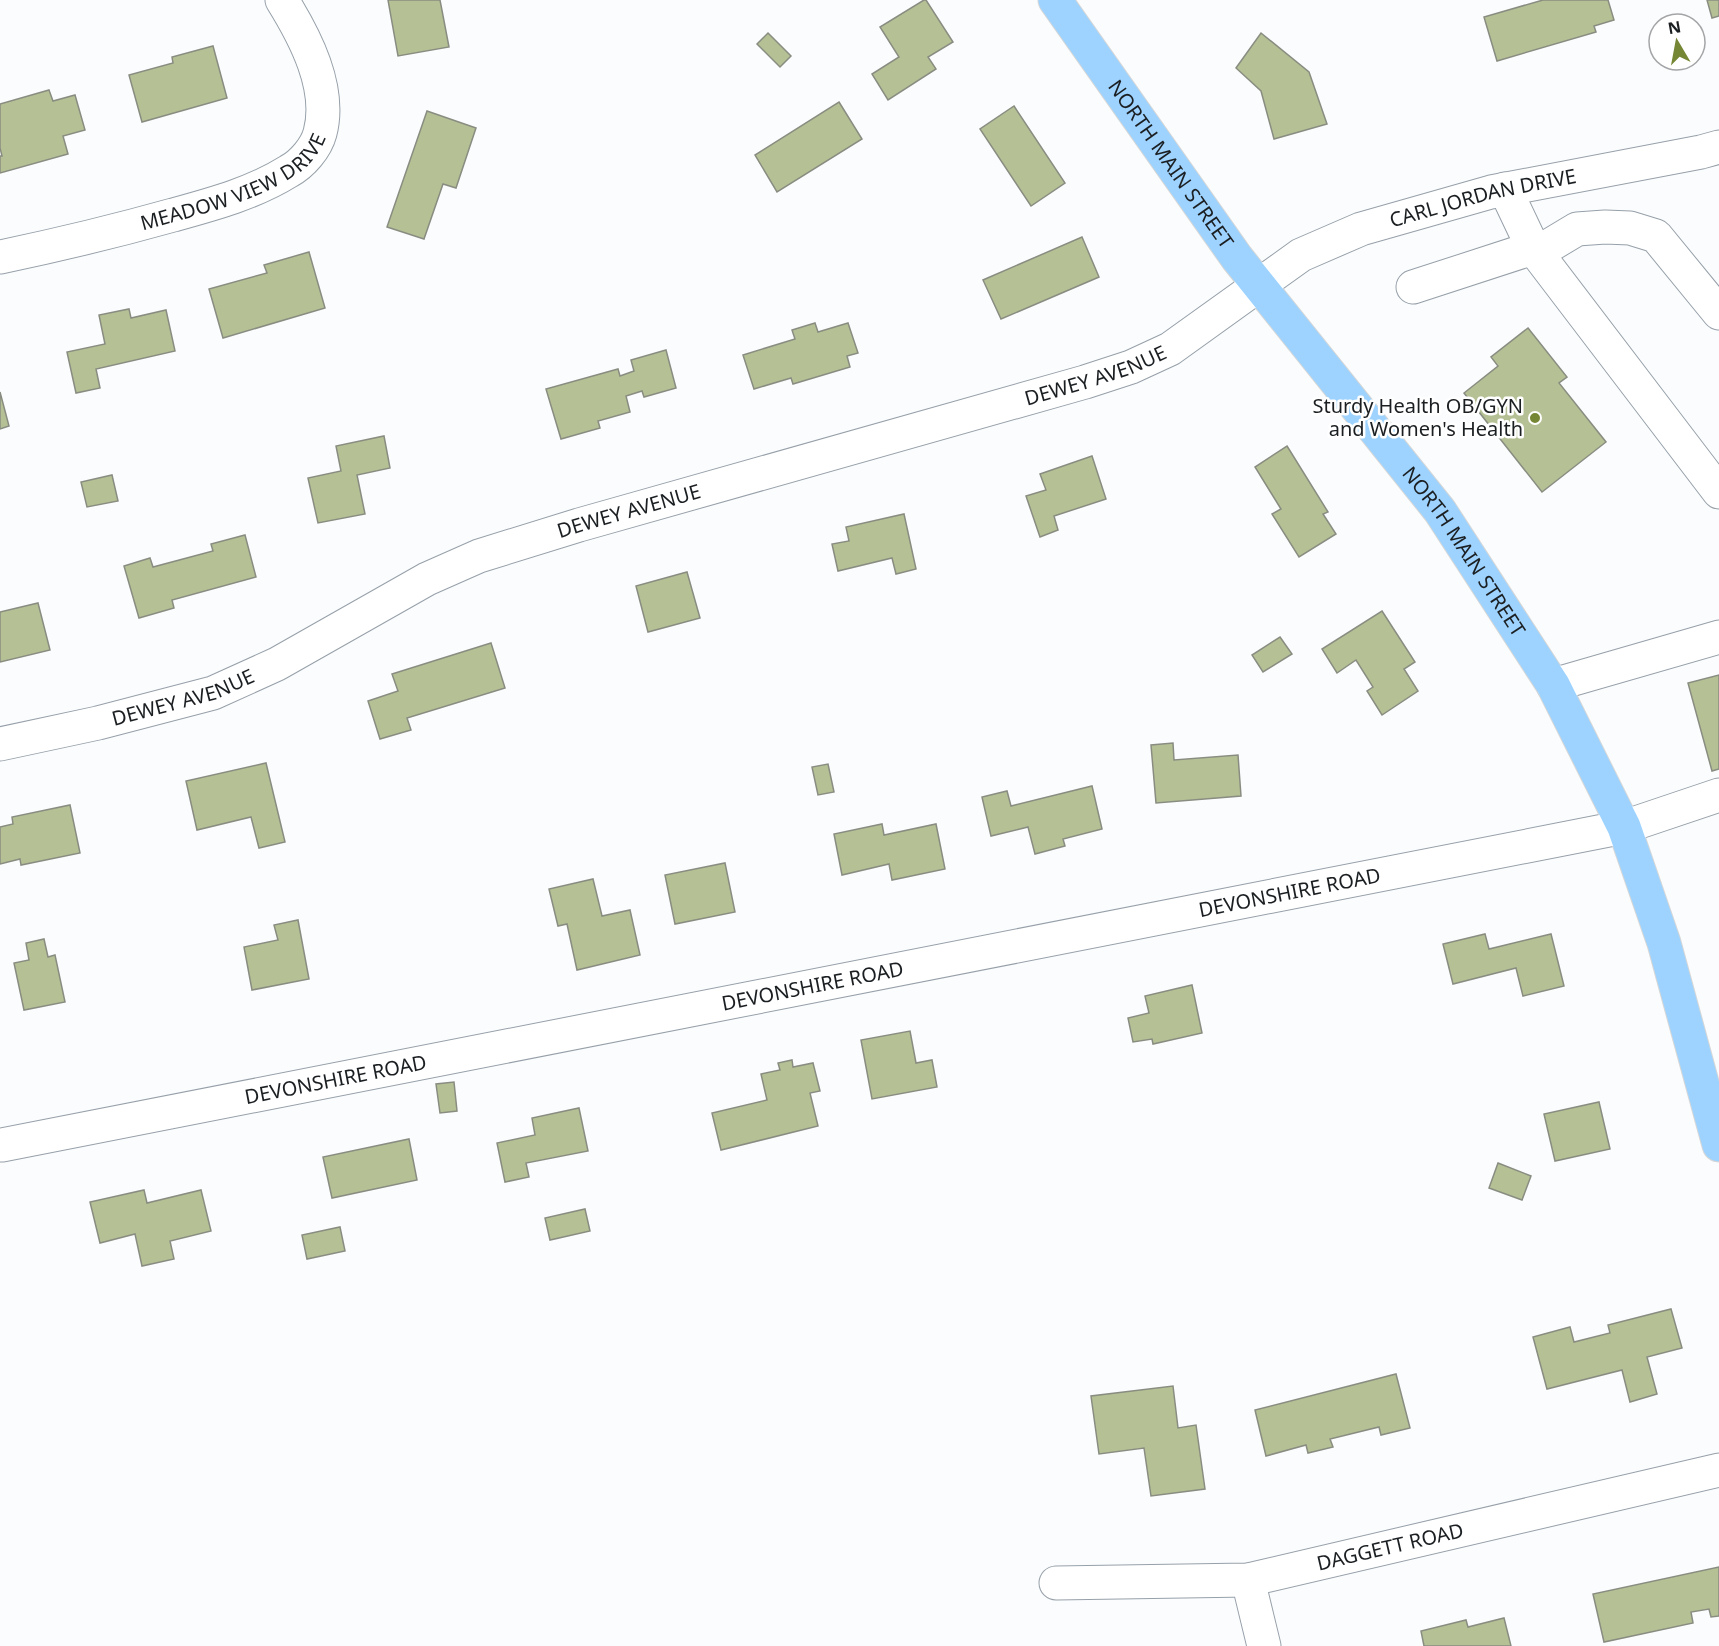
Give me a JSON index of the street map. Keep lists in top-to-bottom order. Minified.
{"streets":{"main road":["NORTH MAIN STREET"],"street":["MEADOW VIEW DRIVE","CARL JORDAN DRIVE","DEWEY AVENUE","DEVONSHIRE ROAD","DAGGETT ROAD"]},"crossings":[["NORTH MAIN STREET","CARL JORDAN DRIVE"],["NORTH MAIN STREET","DEWEY AVENUE"],["NORTH MAIN STREET","DEVONSHIRE ROAD"],["CARL JORDAN DRIVE","DEWEY AVENUE"]],"places":["Sturdy Health OB/GYN and Women's Health"],"north":"top"}
